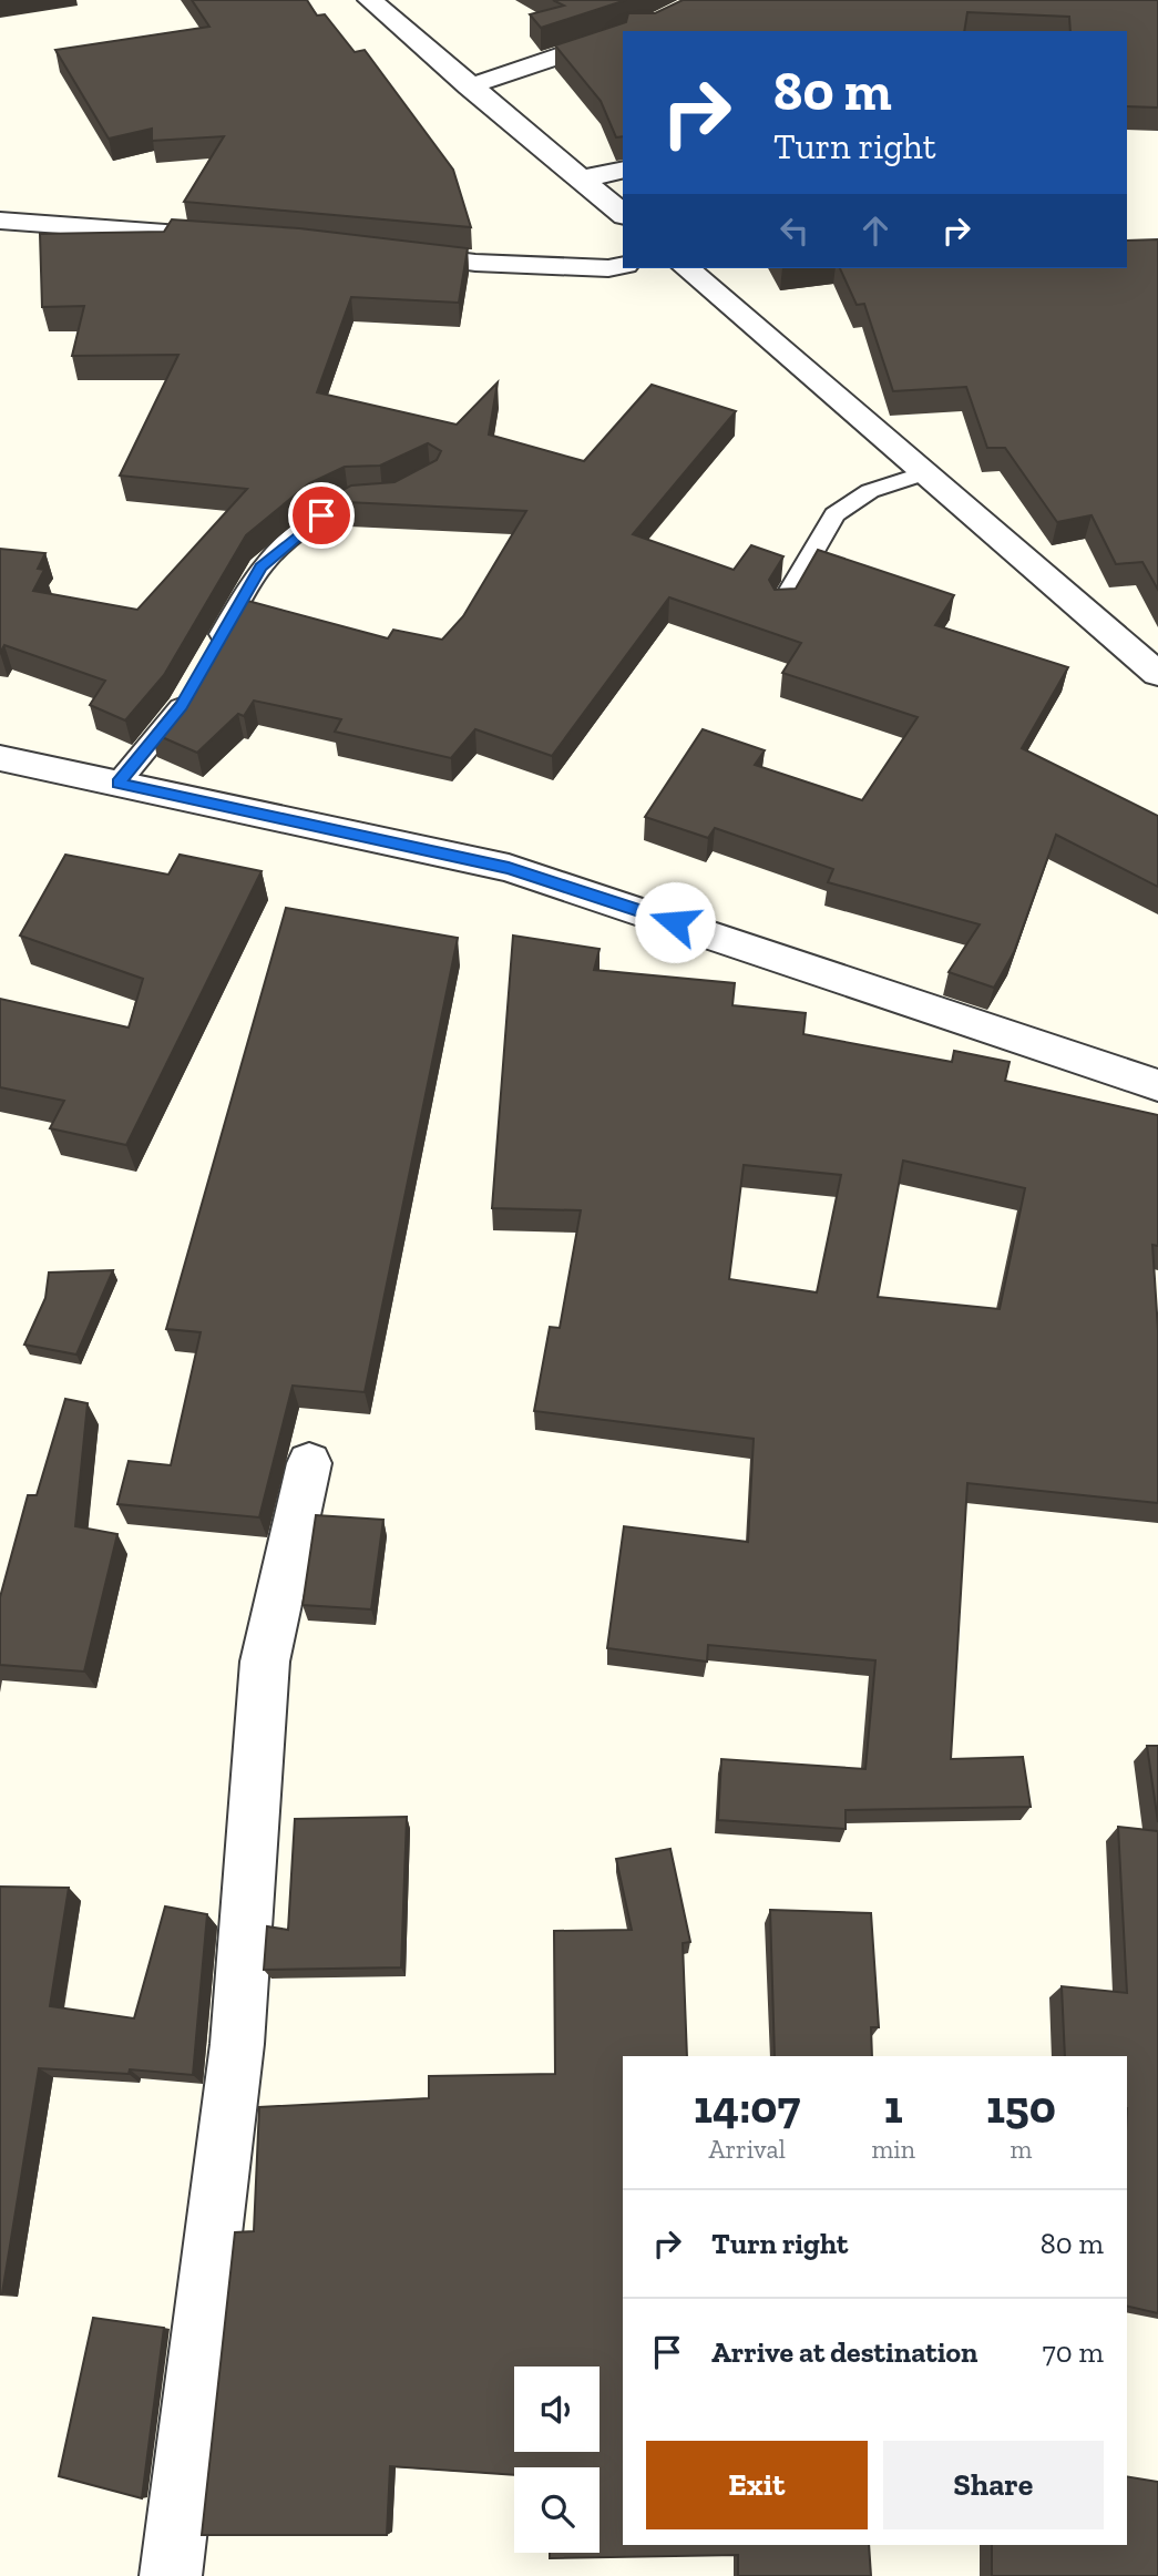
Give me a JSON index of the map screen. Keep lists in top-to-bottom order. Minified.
{"page":{"turn":["80 m","Turn right"],"eta":["14:07","Arrival","1","min","150","m"],"list":[{"name":"Turn right","value":"80 m"},{"name":"Arrive at destination","value":"70 m"}],"buttons":["Exit","Share"]}}
